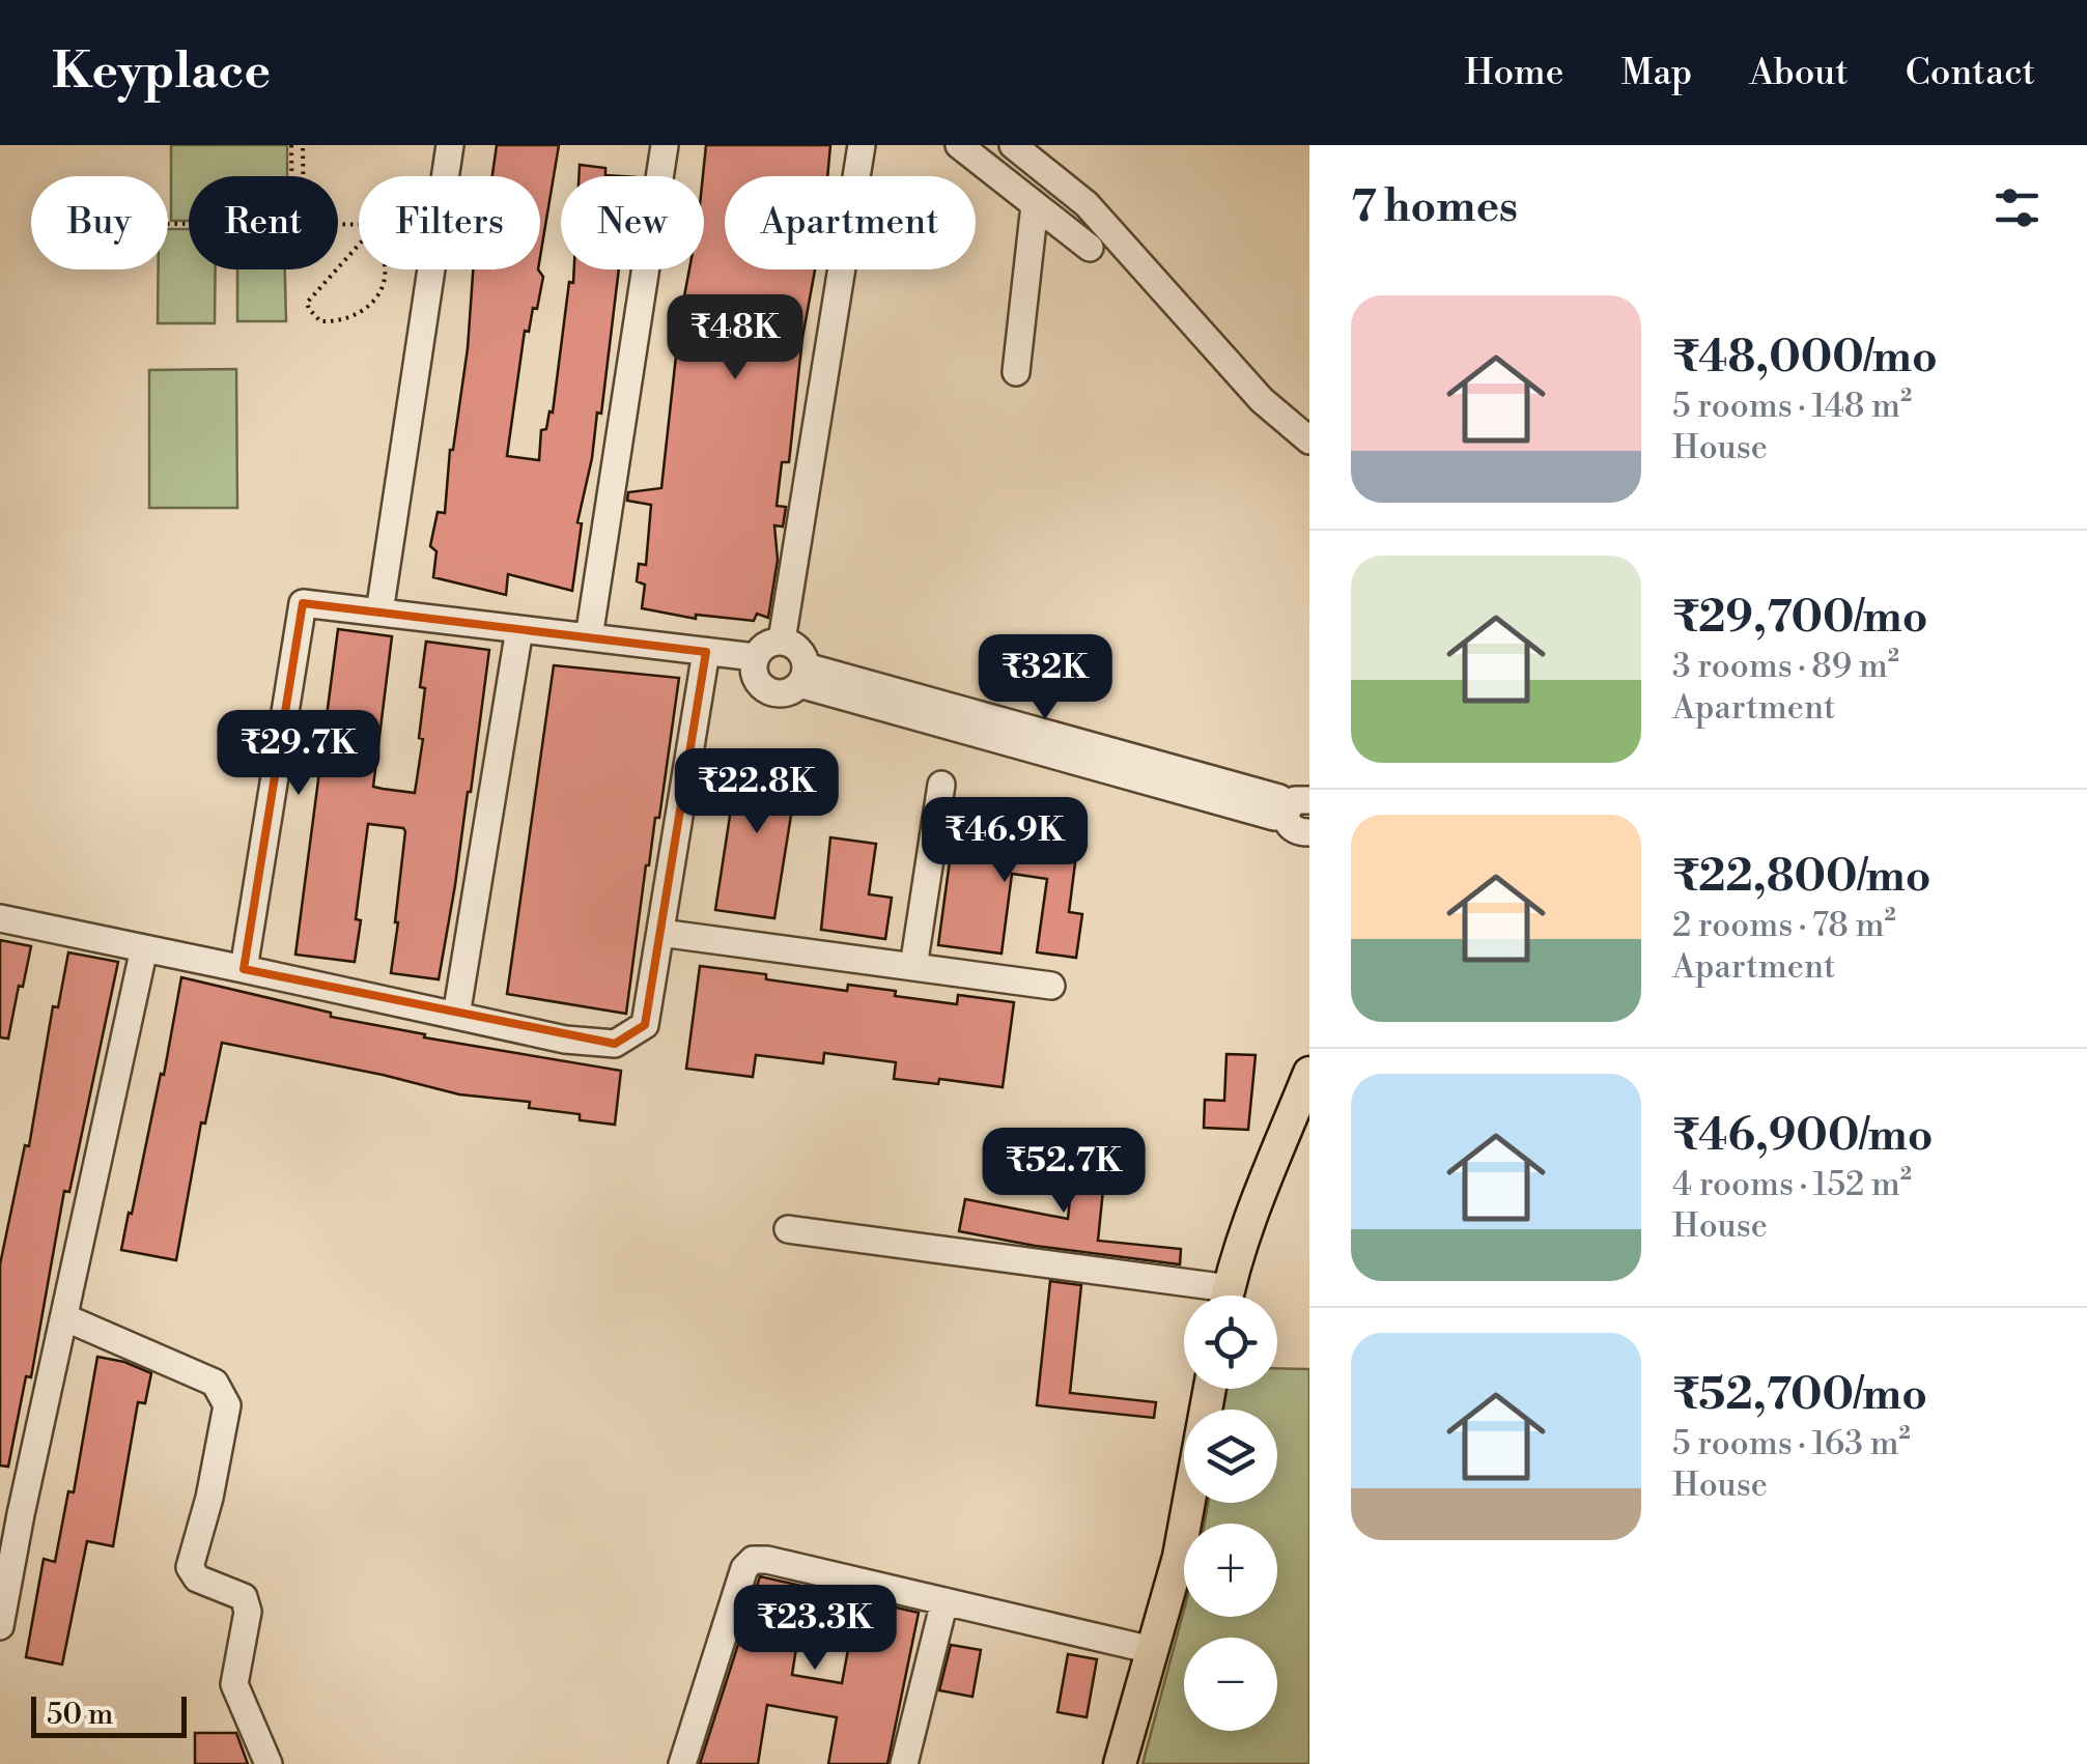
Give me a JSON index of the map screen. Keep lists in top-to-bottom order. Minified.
{"scale_bar":"50 m","page":{"header":"Keyplace","nav":["Home","Map","About","Contact"],"heading":"7 homes","chip":["Buy","Rent","Filters","New","Apartment"],"list":[{"name":"₹48,000/mo","note":"5 rooms · 148 m² · House"},{"name":"₹29,700/mo","note":"3 rooms · 89 m² · Apartment"},{"name":"₹22,800/mo","note":"2 rooms · 78 m² · Apartment"},{"name":"₹46,900/mo","note":"4 rooms · 152 m² · House"},{"name":"₹52,700/mo","note":"5 rooms · 163 m² · House"}],"price":["₹48K","₹32K","₹29.7K","₹22.8K","₹46.9K","₹52.7K","₹23.3K"],"map_buttons":["+","−"],"scale":"50 m"}}
